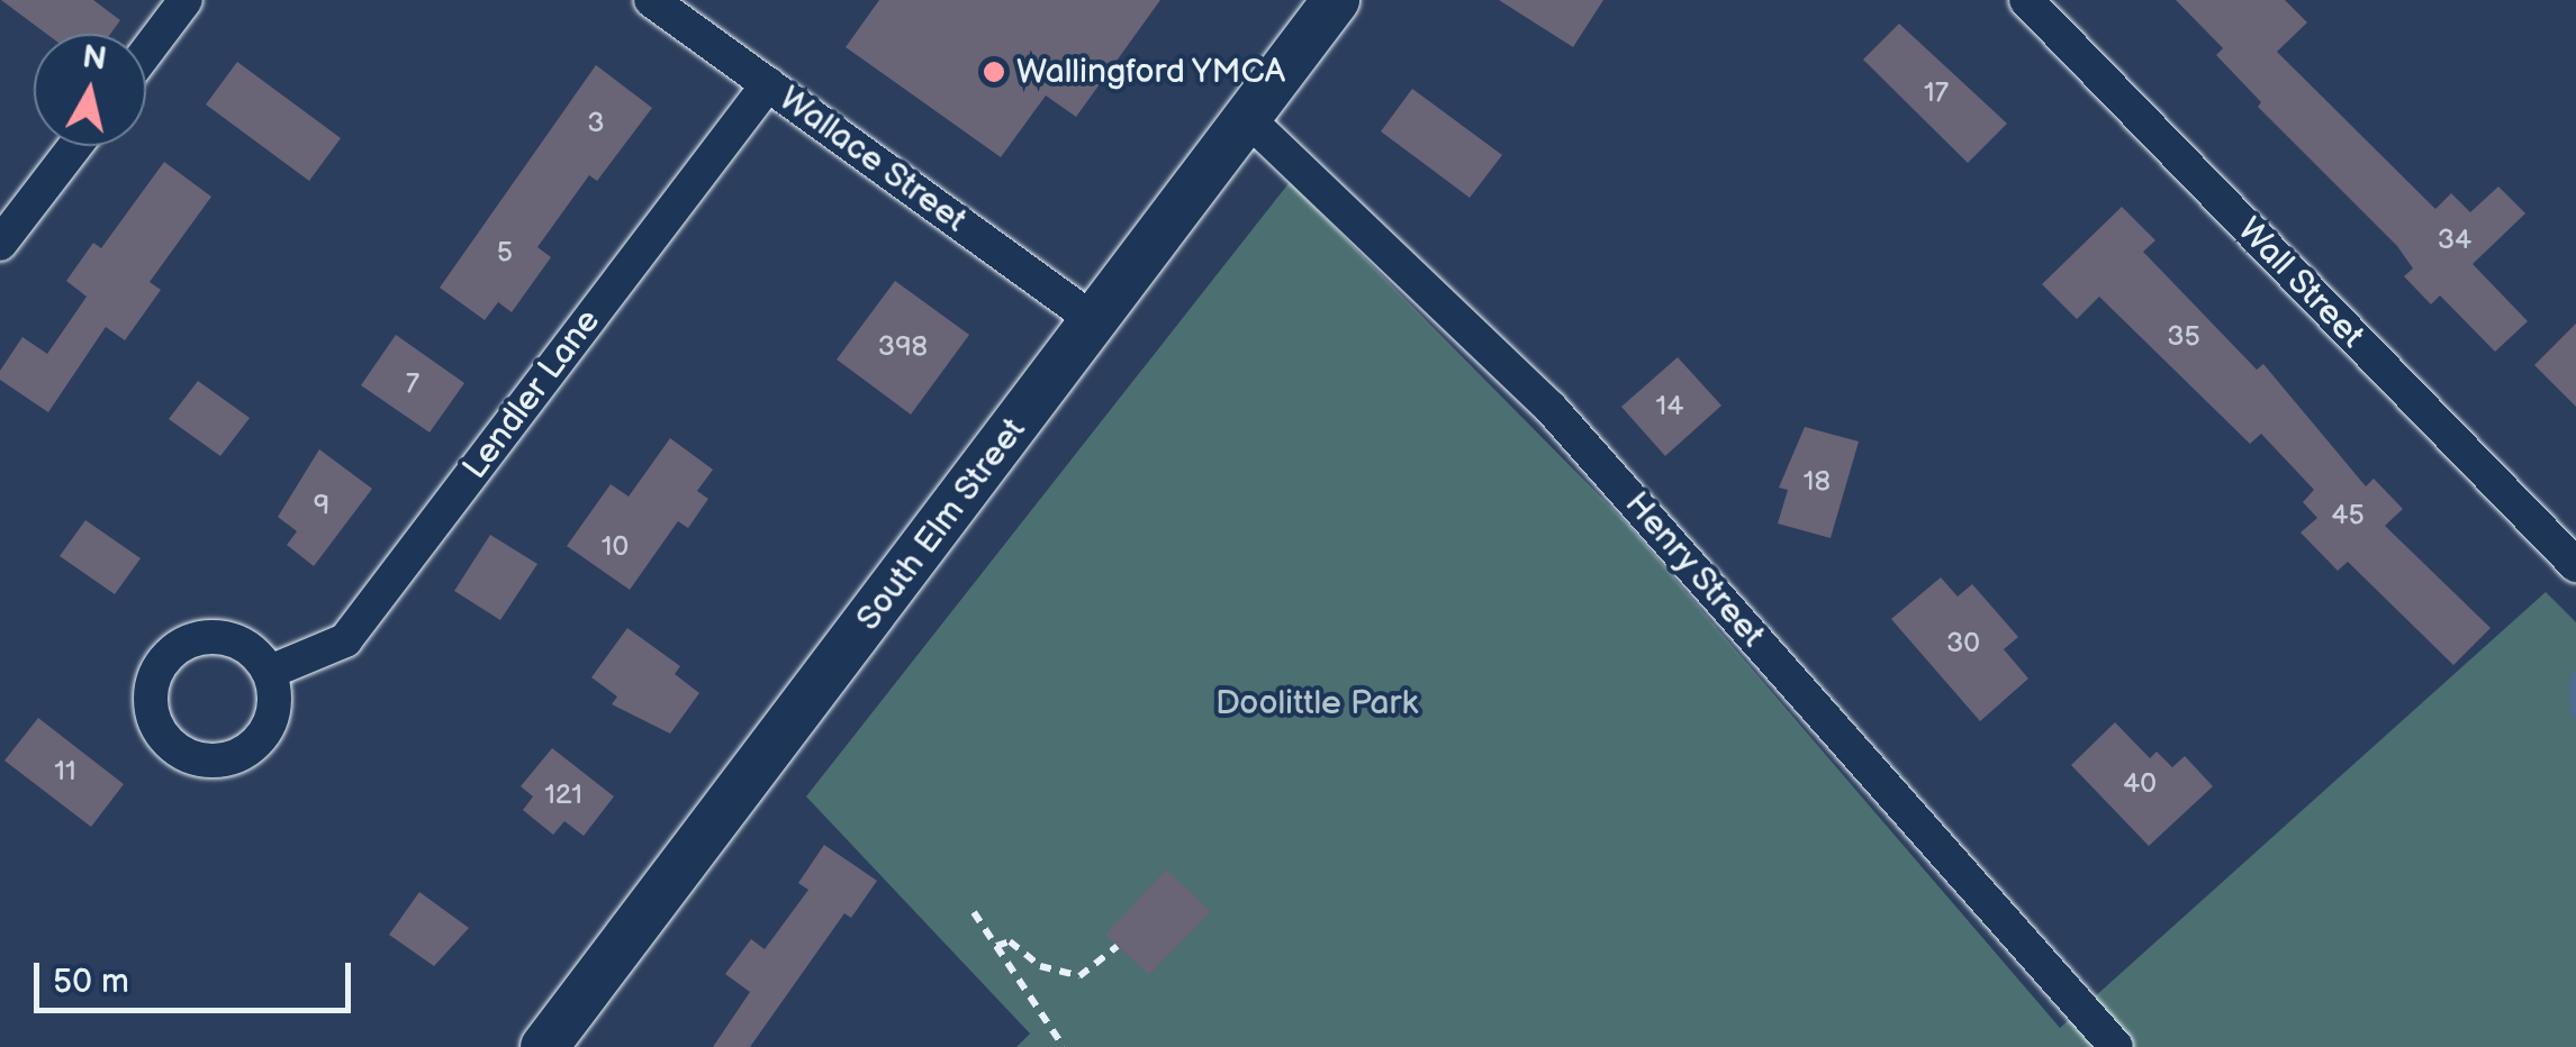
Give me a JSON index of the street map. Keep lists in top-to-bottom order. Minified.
{"streets":{"main road":["South Elm Street"],"street":["Wallace Street","Wall Street","Lendler Lane","Henry Street"]},"crossings":[["Wallace Street","Lendler Lane"],["Wallace Street","South Elm Street"],["South Elm Street","Henry Street"]],"parks":["Doolittle Park"],"places":["Wallingford YMCA"],"house_numbers":["17","3","34","5","35","398","7","14","18","9","45","10","30","11","40","121"],"scale_bar":"50 m","north":"top"}
